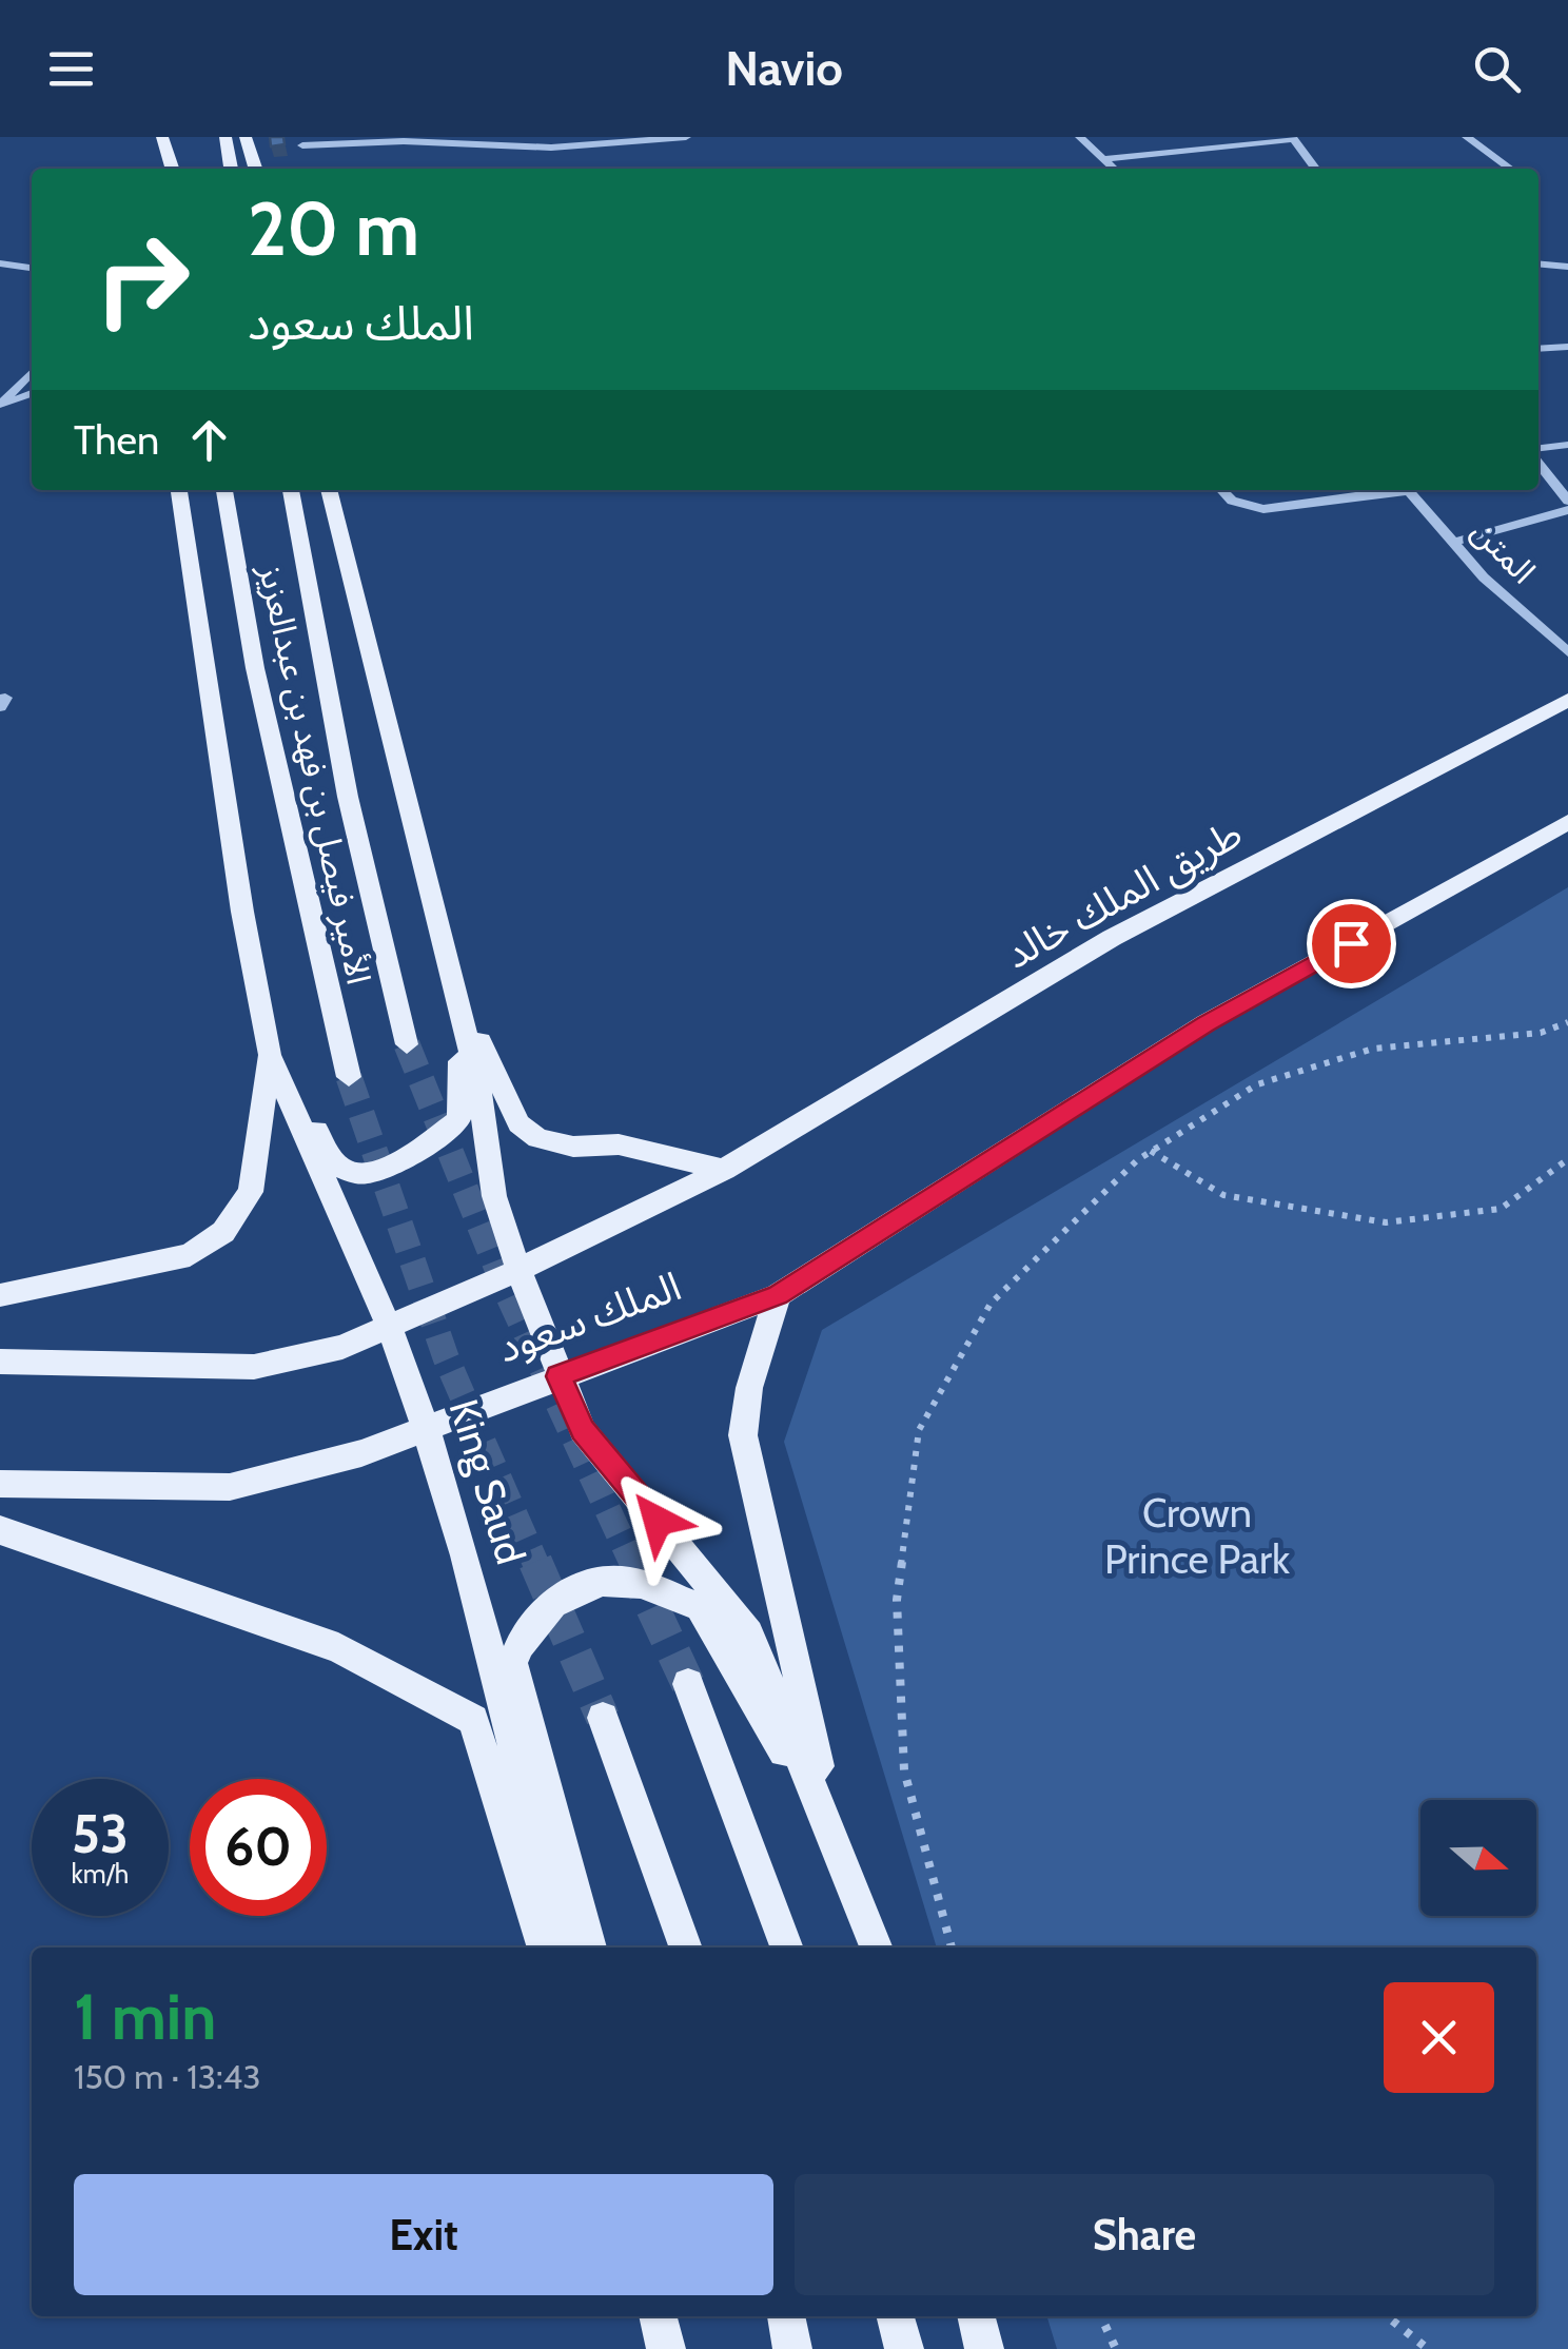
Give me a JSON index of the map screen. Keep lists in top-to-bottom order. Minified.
{"streets":{"main road":["الأمير فيصل بن فهد بن عبدالعزيز","طريق الملك خالد","الملك سعود","King Saud"],"street":["المتن"]},"crossings":[["الأمير فيصل بن فهد بن عبدالعزيز","King Saud"],["طريق الملك خالد","الملك سعود"],["الملك سعود","King Saud"]],"parks":["Crown Prince Park"],"north":"right","page":{"header":"Navio","turn":["20 m","الملك سعود"],"then":"Then","speed":"53 km/h","limit":"60","heading":["1 min","150 m · 13:43"],"buttons":["Exit","Share"]}}
